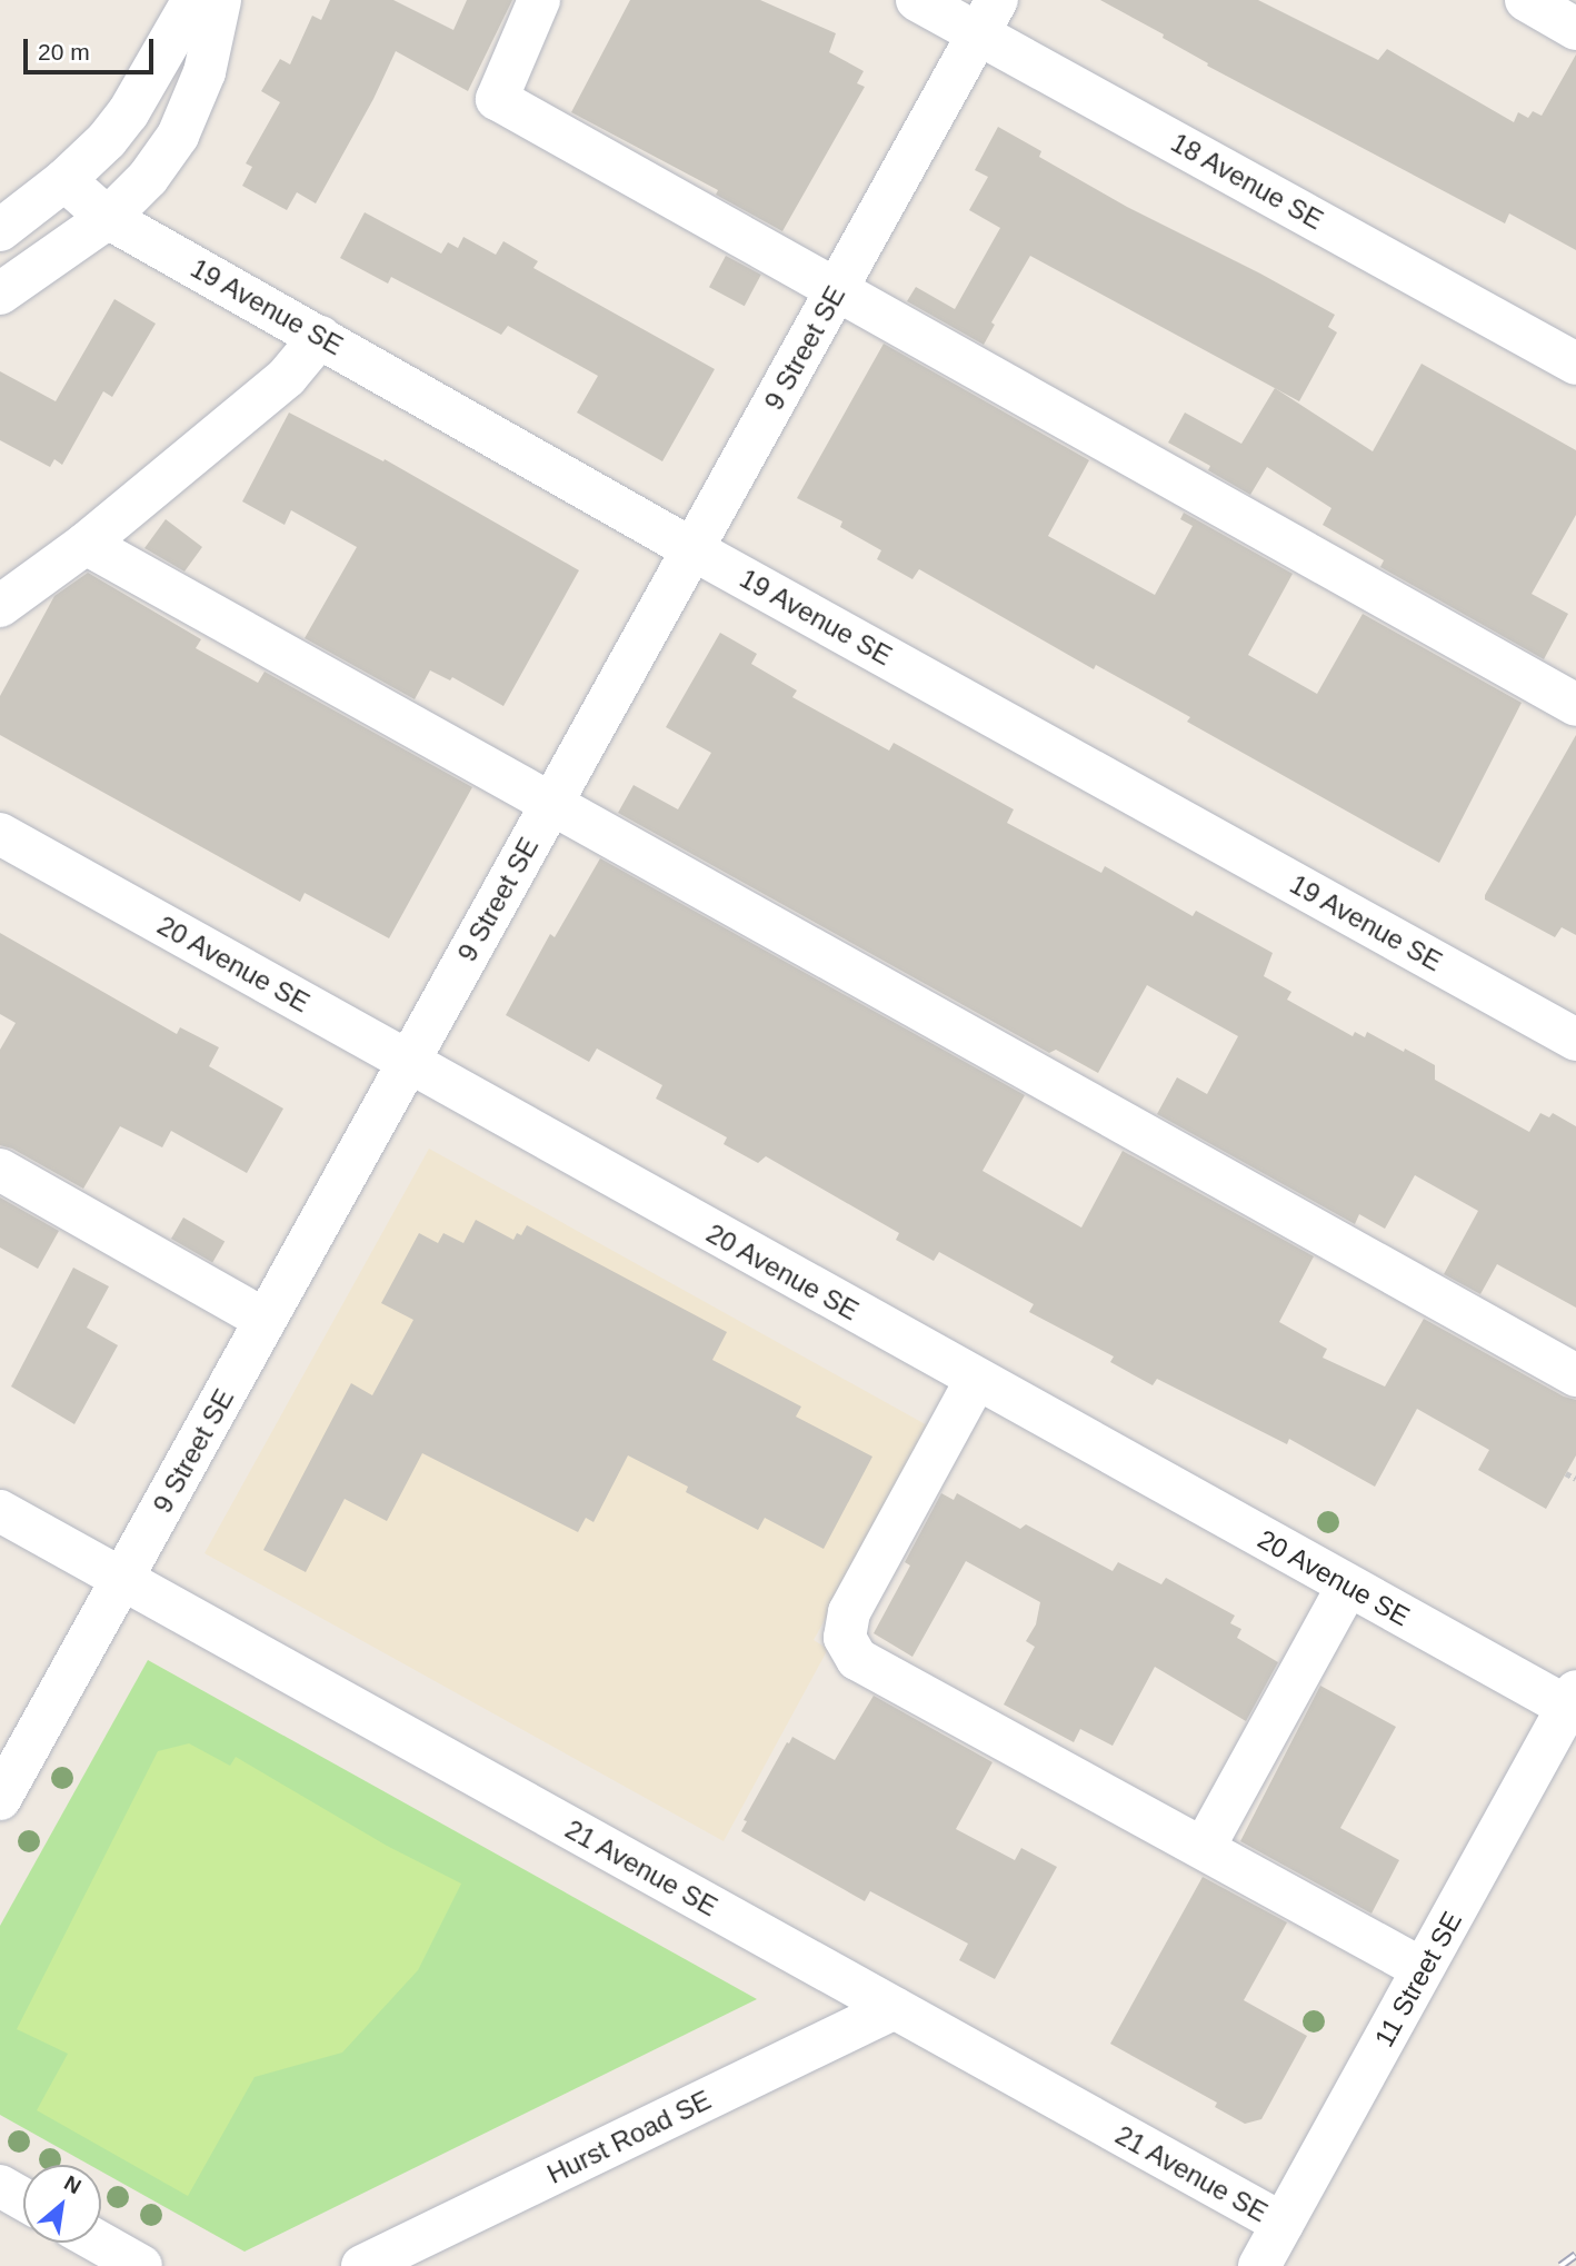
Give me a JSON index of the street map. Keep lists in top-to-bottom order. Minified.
{"streets":{"street":["18 Avenue SE","19 Avenue SE","9 Street SE","20 Avenue SE","21 Avenue SE","11 Street SE","Hurst Road SE"]},"crossings":[["18 Avenue SE","9 Street SE"],["19 Avenue SE","9 Street SE"],["9 Street SE","20 Avenue SE"],["9 Street SE","21 Avenue SE"],["20 Avenue SE","11 Street SE"],["21 Avenue SE","11 Street SE"],["21 Avenue SE","Hurst Road SE"]],"scale_bar":"20 m","north":"top right"}
